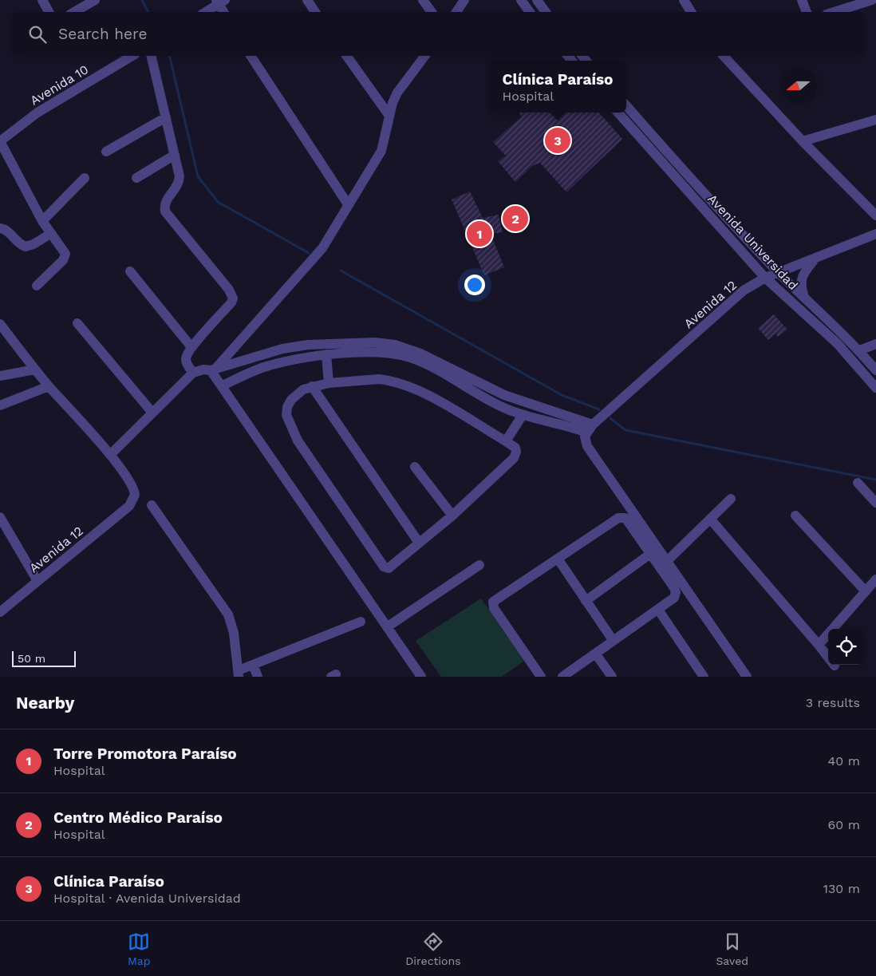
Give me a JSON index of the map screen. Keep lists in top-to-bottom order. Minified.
{"streets":{"street":["Avenida 10","Avenida Universidad","Avenida 12"]},"crossings":[["Avenida Universidad","Avenida 12"]],"scale_bar":"50 m","north":"left","page":{"search":"Search here","popup":["Clínica Paraíso","Hospital"],"pins":["3","2","1"],"scale":"50 m","heading":["Nearby","3 results"],"list":[{"mark":"1","name":"Torre Promotora Paraíso","note":"Hospital","value":"40 m"},{"mark":"2","name":"Centro Médico Paraíso","note":"Hospital","value":"60 m"},{"mark":"3","name":"Clínica Paraíso","note":"Hospital · Avenida Universidad","value":"130 m"}],"nav":["Map","Directions","Saved"]}}
